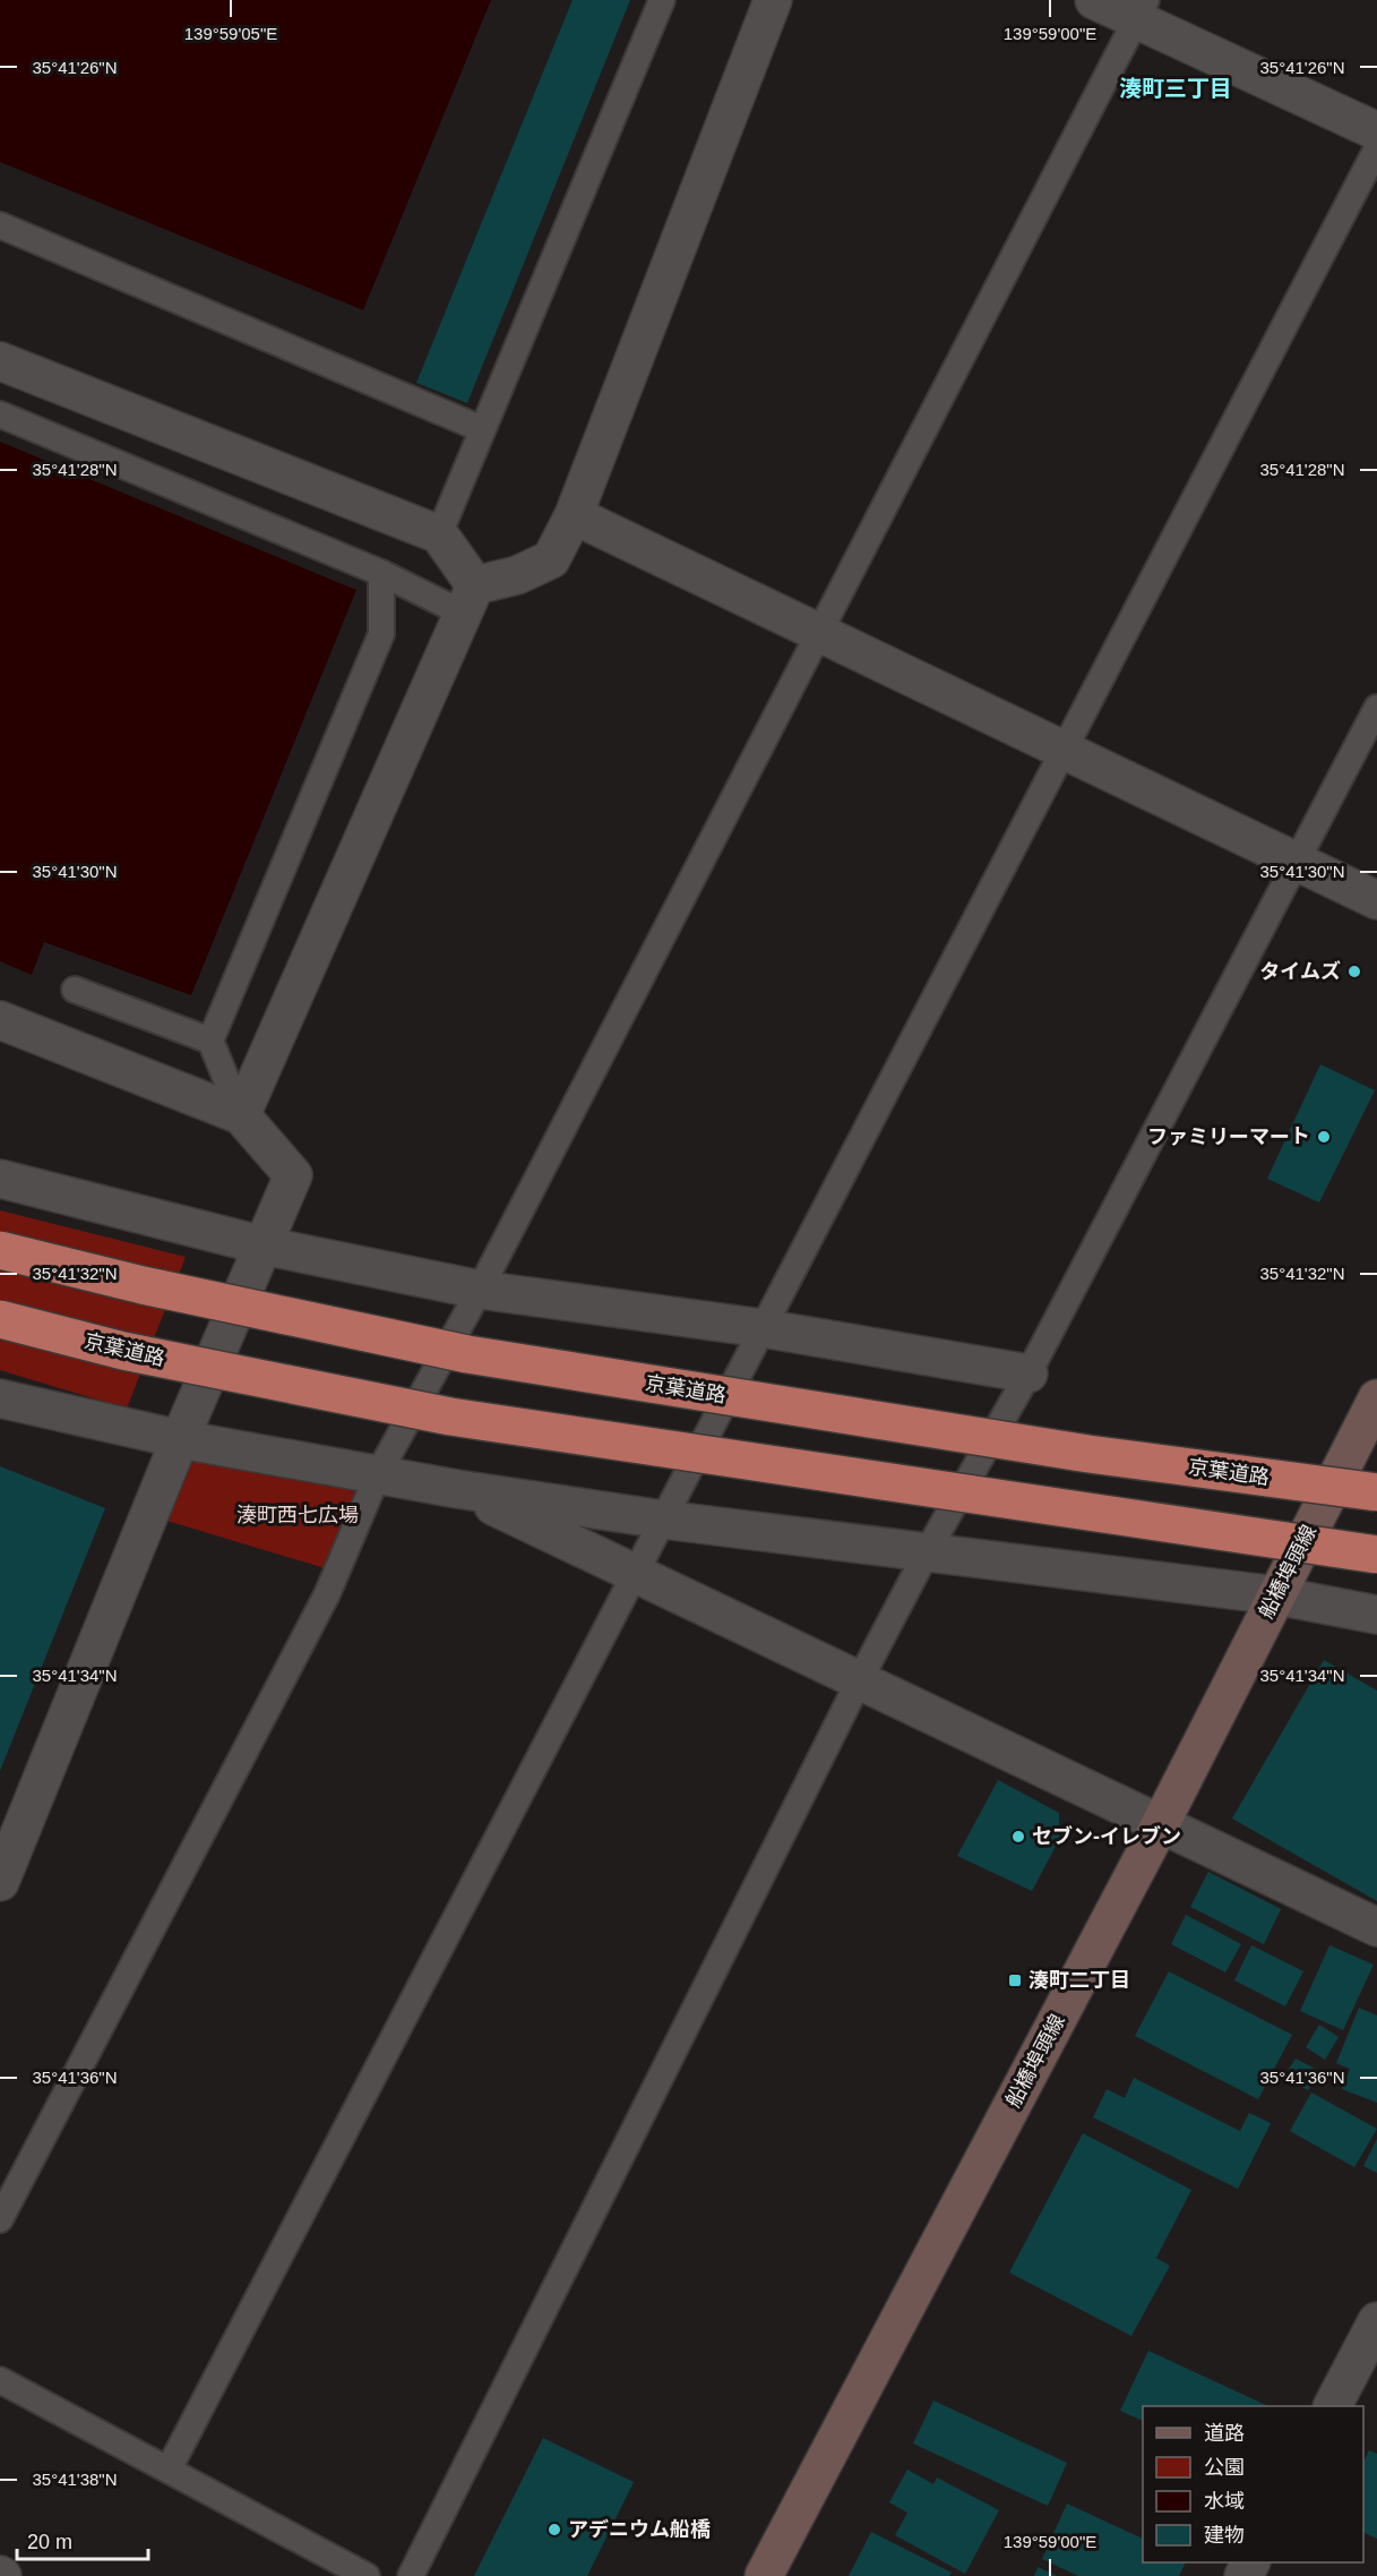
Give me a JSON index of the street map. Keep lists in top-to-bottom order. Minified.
{"streets":{"highway":["京葉道路"],"main road":["船橋埠頭線"]},"districts":["湊町三丁目"],"parks":["湊町西七広場"],"places":{"other":["タイムズ","ファミリーマート","セブン-イレブン","アデニウム船橋"],"transit":["湊町二丁目"]},"legend":["道路","公園","水域","建物"],"scale_bar":"20 m","coordinates":["139°59'05\"E","139°59'00\"E","35°41'26\"N","35°41'28\"N","35°41'30\"N","35°41'32\"N","35°41'34\"N","35°41'36\"N","35°41'38\"N"]}
